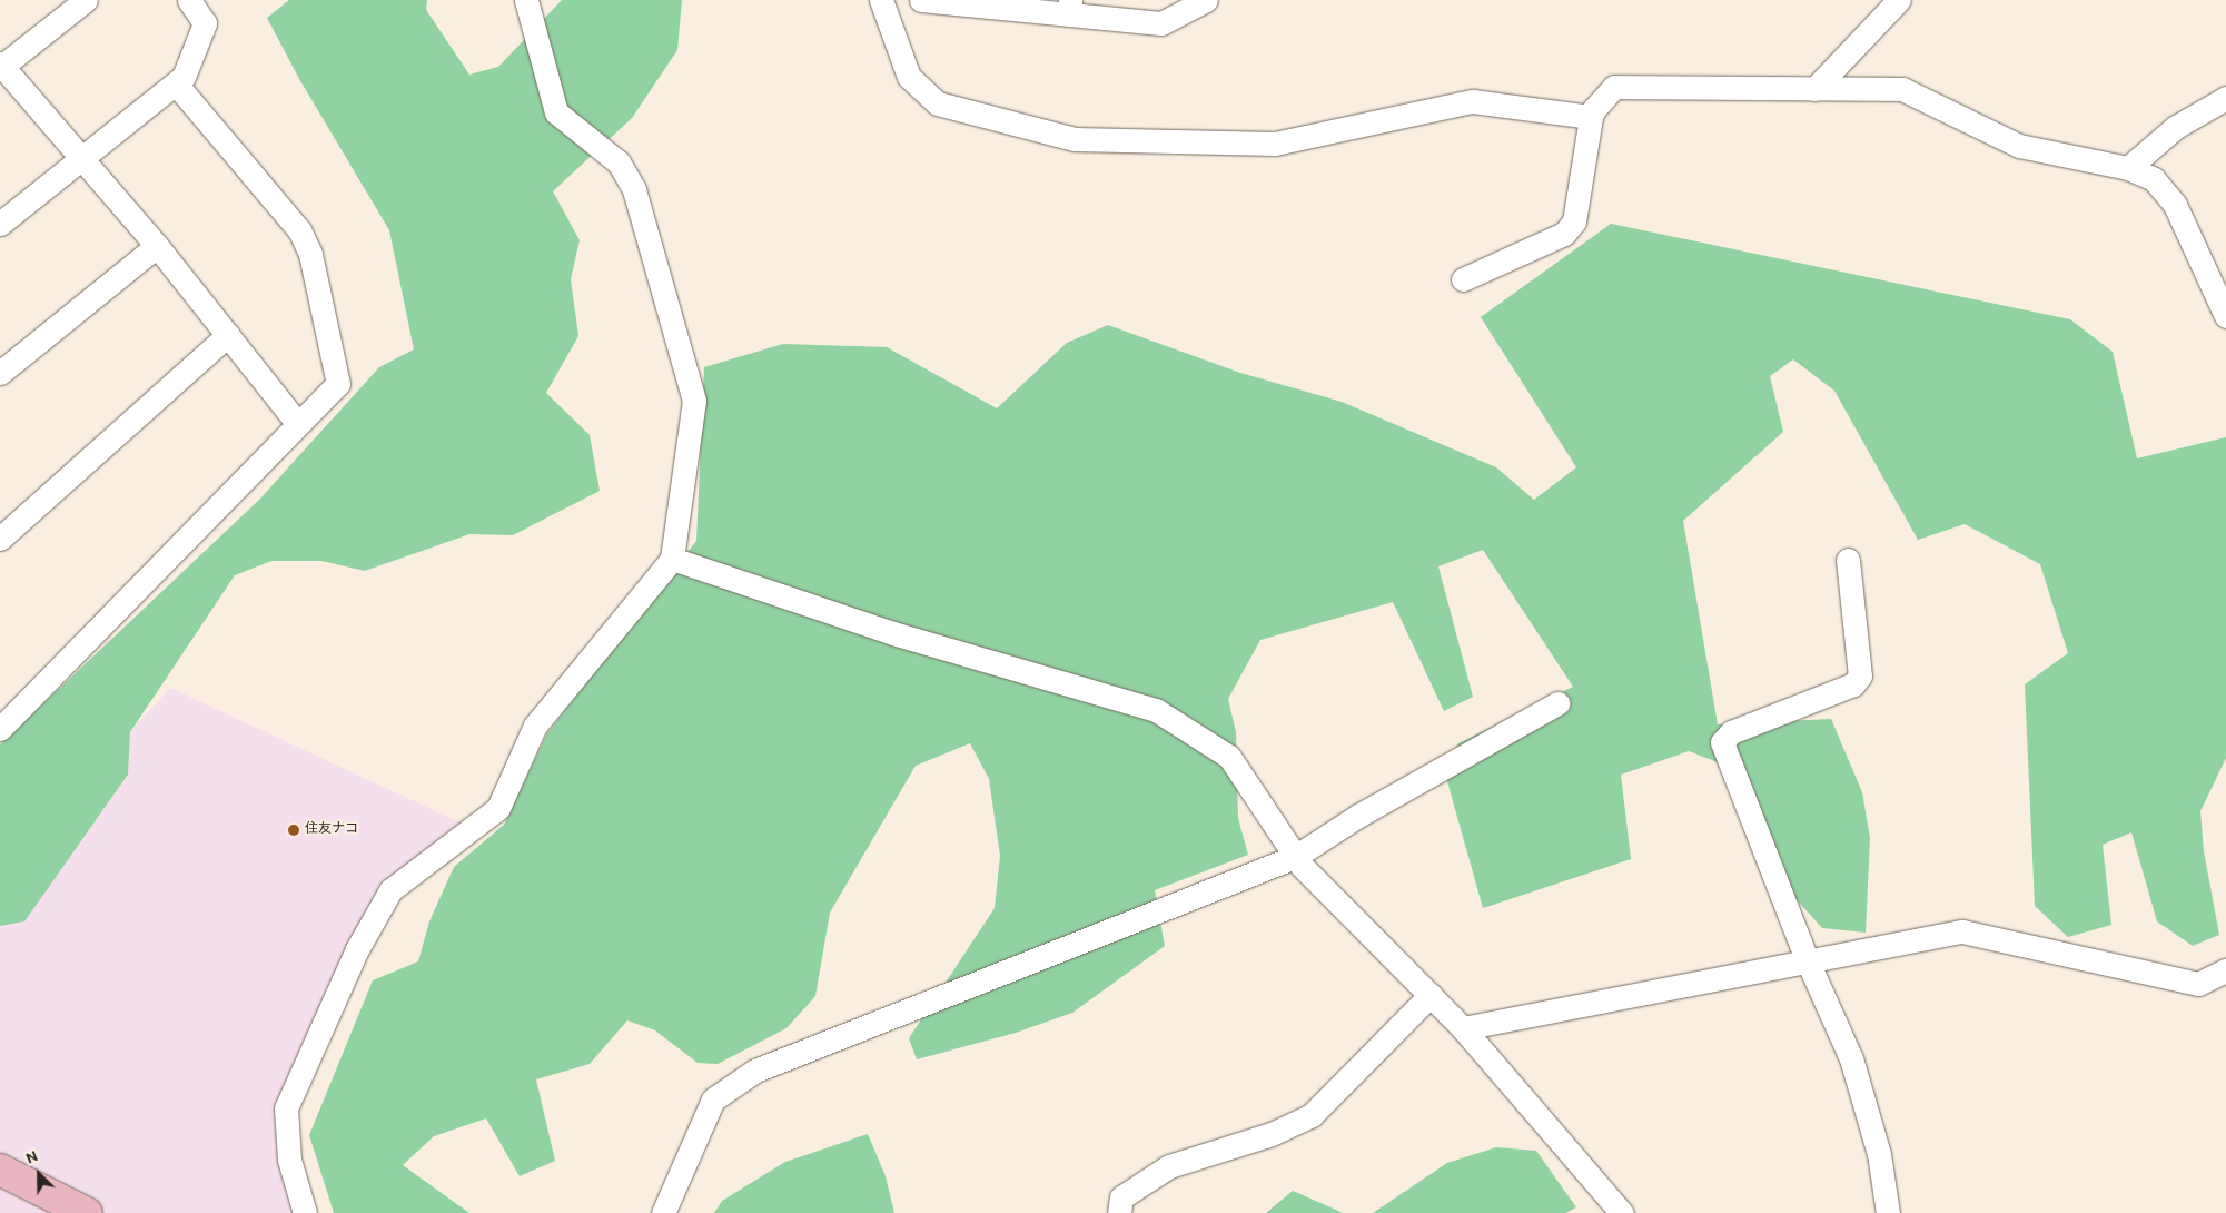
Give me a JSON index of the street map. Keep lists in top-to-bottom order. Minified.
{"places":["住友ナコ"],"north":"top left"}
